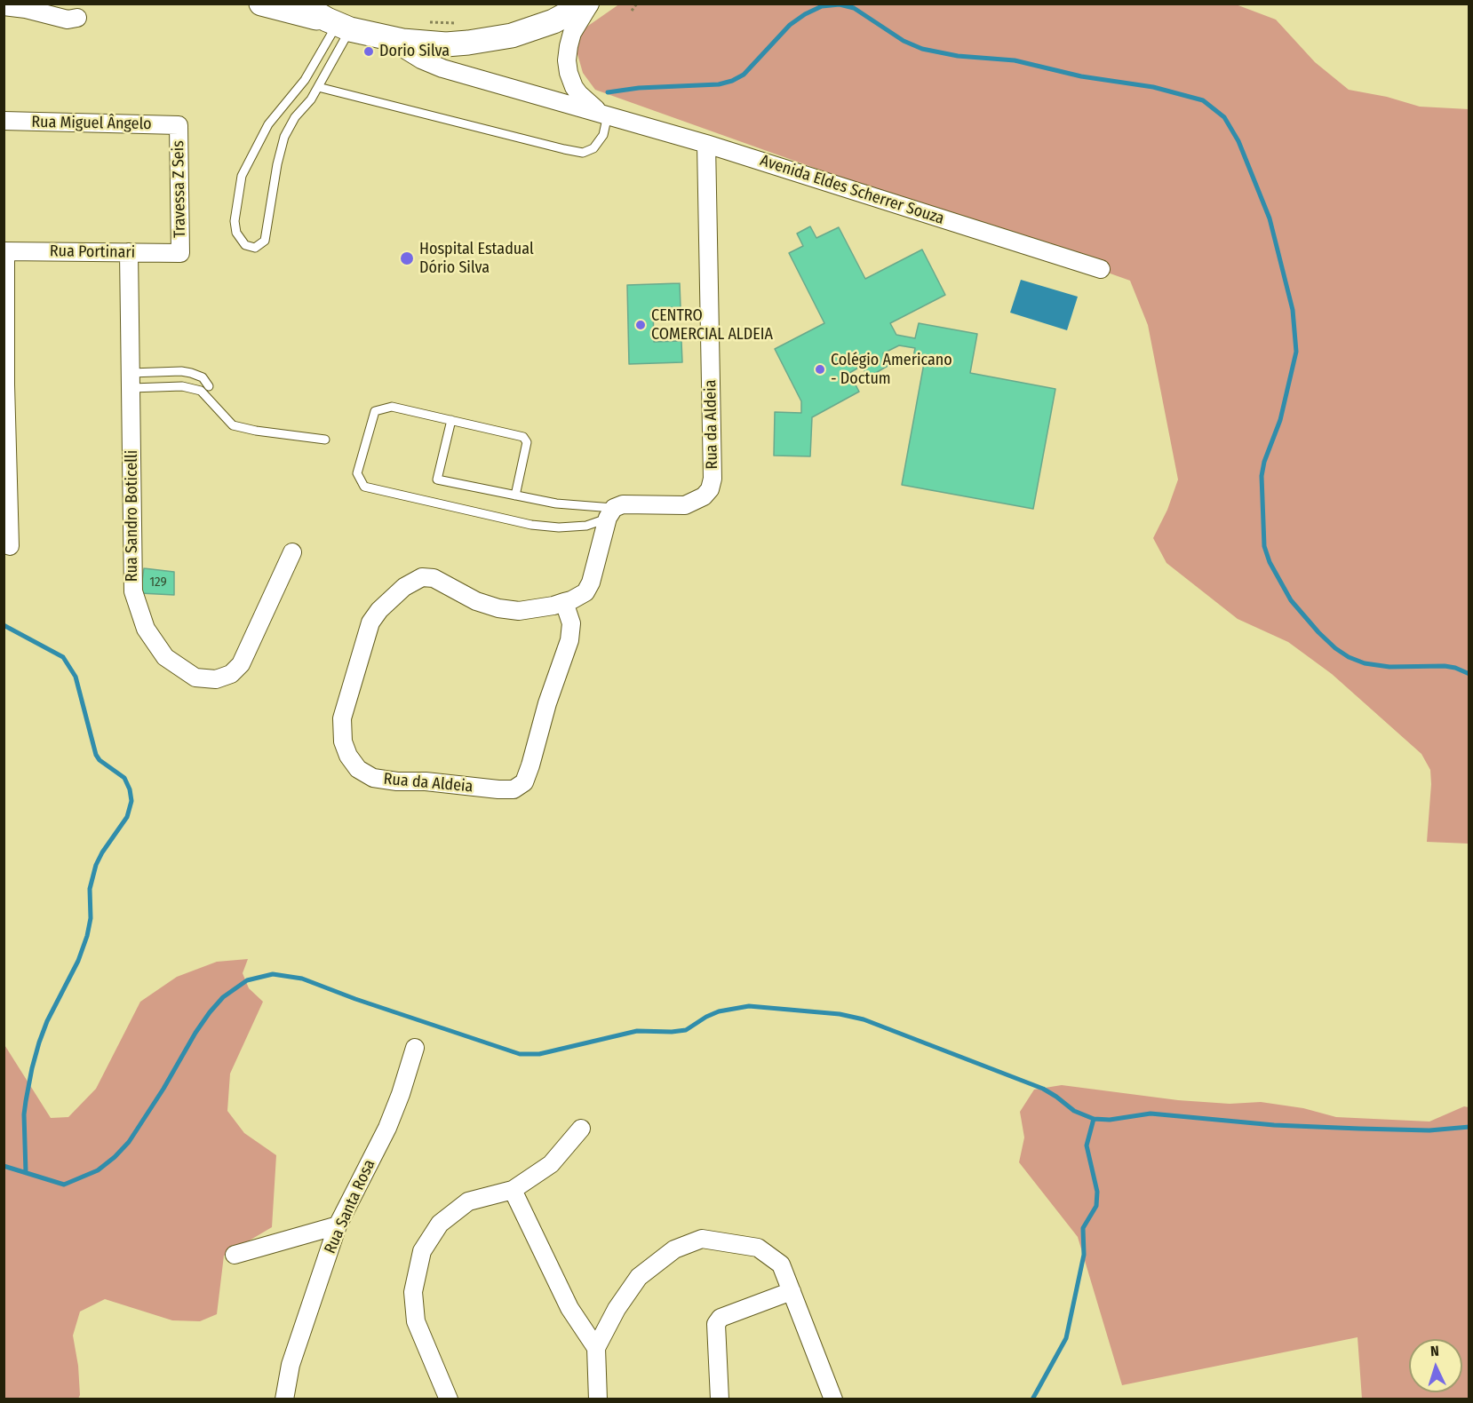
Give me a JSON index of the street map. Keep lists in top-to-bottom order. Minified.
{"streets":{"street":["Rua Miguel Ângelo","Travessa Z Seis","Avenida Eldes Scherrer Souza","Rua Portinari","Rua da Aldeia","Rua Sandro Boticelli","Rua Santa Rosa"]},"crossings":[["Rua Miguel Ângelo","Travessa Z Seis"],["Travessa Z Seis","Rua Portinari"],["Avenida Eldes Scherrer Souza","Rua da Aldeia"],["Rua Portinari","Rua Sandro Boticelli"]],"places":["Dorio Silva","Hospital Estadual Dório Silva","CENTRO COMERCIAL ALDEIA","Colégio Americano - Doctum"],"house_numbers":["129"],"north":"top"}
